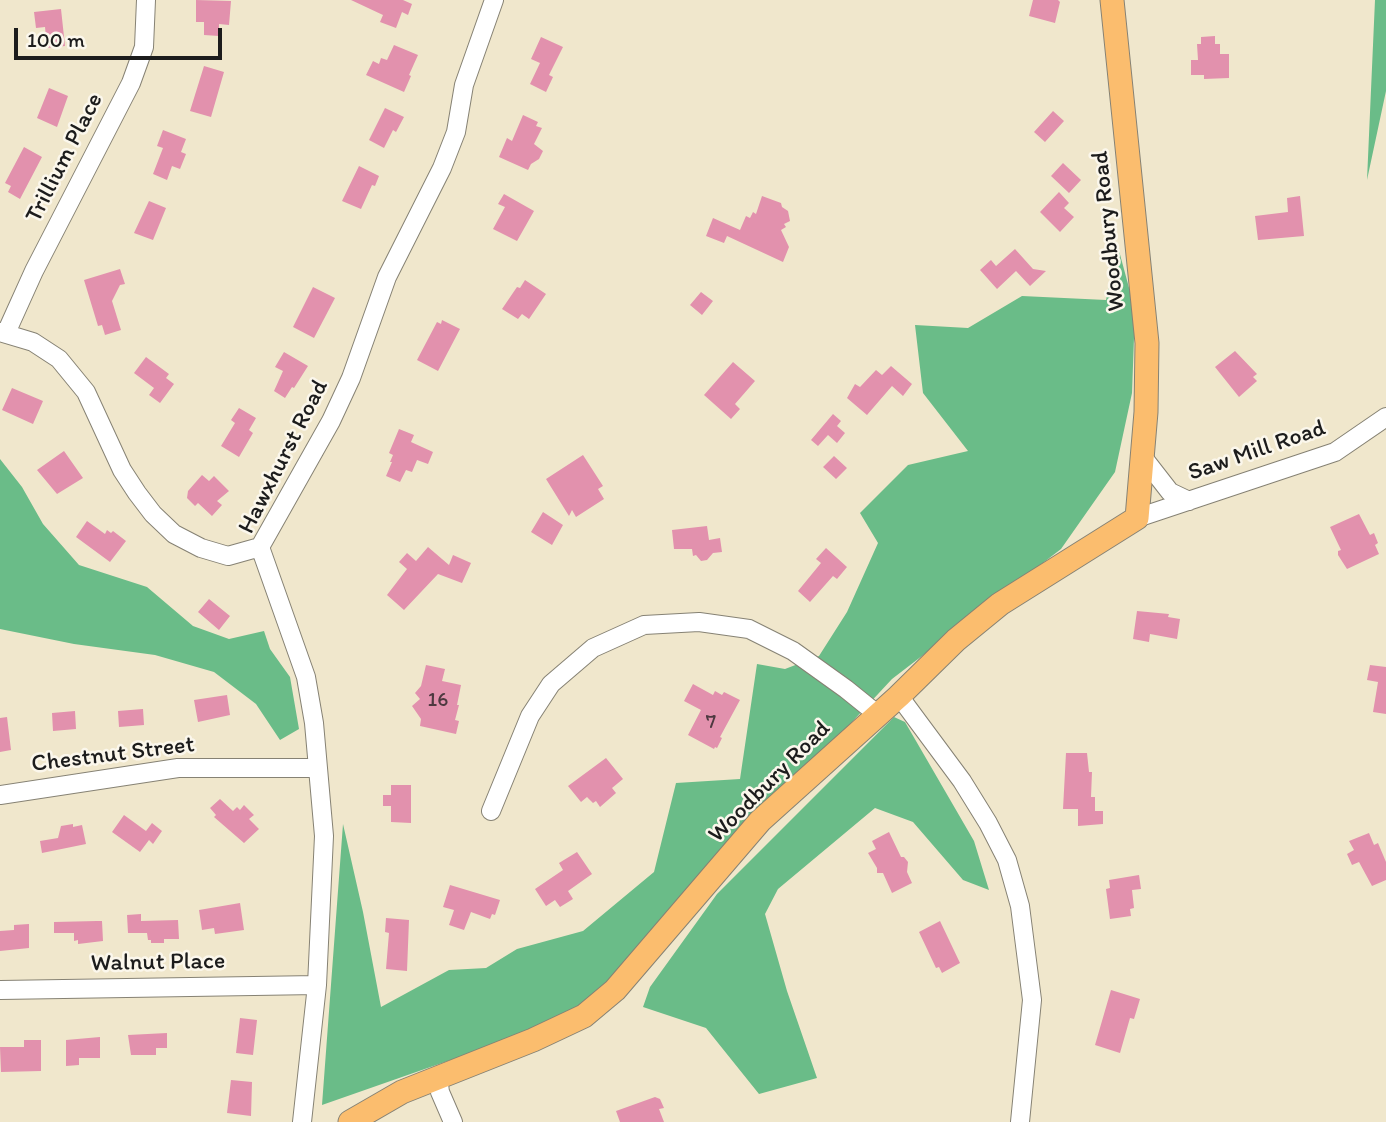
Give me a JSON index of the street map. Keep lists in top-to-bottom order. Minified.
{"streets":{"main road":["Woodbury Road"],"street":["Trillium Place","Saw Mill Road","Hawxhurst Road","Chestnut Street","Walnut Place"]},"crossings":[["Woodbury Road","Saw Mill Road"],["Hawxhurst Road","Chestnut Street"],["Hawxhurst Road","Walnut Place"]],"house_numbers":["16","7"],"scale_bar":"100 m"}
